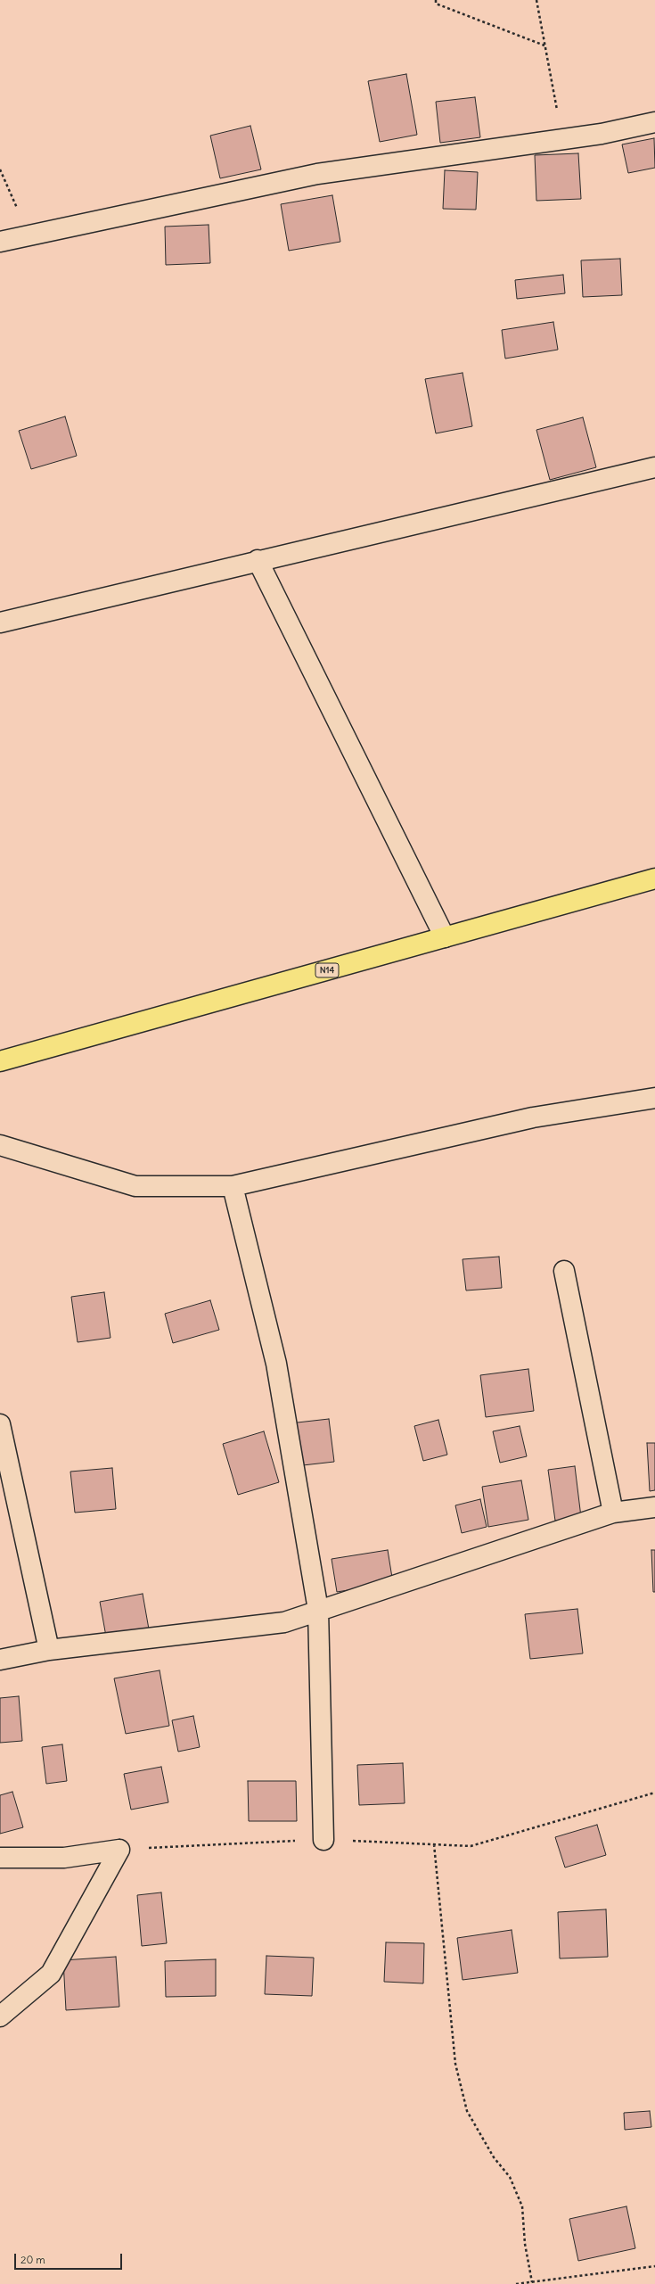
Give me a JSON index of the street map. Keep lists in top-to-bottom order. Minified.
{"streets":{"main road":["N14"]},"scale_bar":"20 m"}
